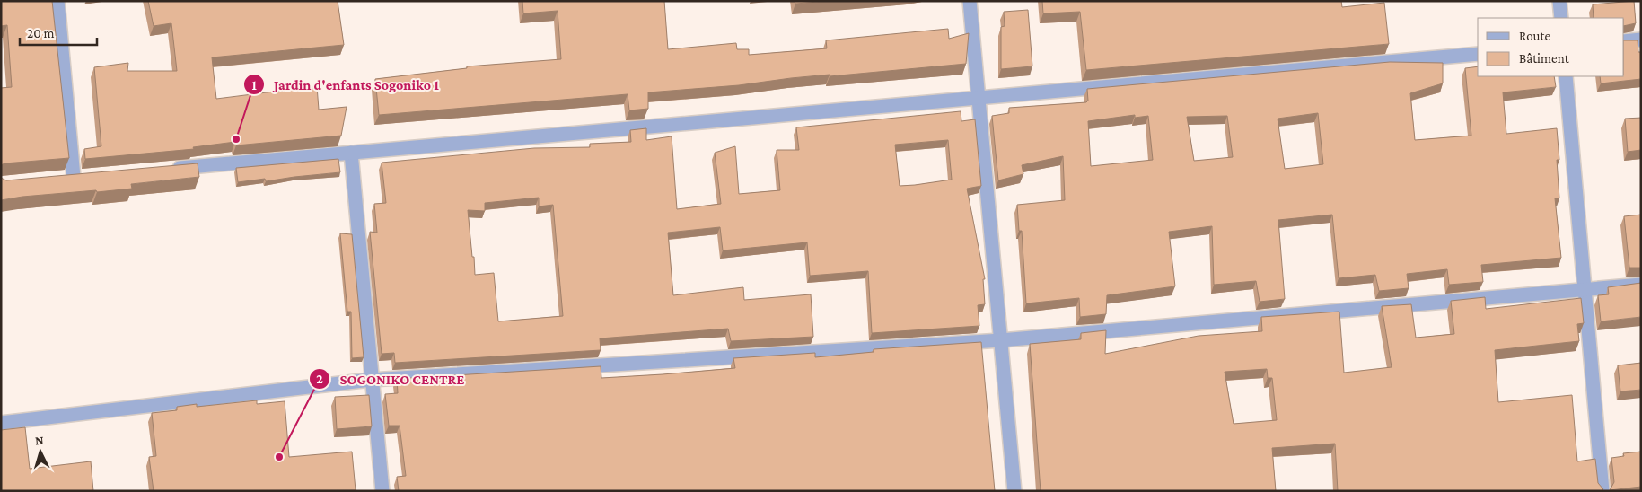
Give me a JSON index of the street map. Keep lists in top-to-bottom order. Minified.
{"places":["Jardin d'enfants Sogoniko 1","SOGONIKO CENTRE"],"legend":["Route","Bâtiment"],"scale_bar":"20 m","north":"top"}
